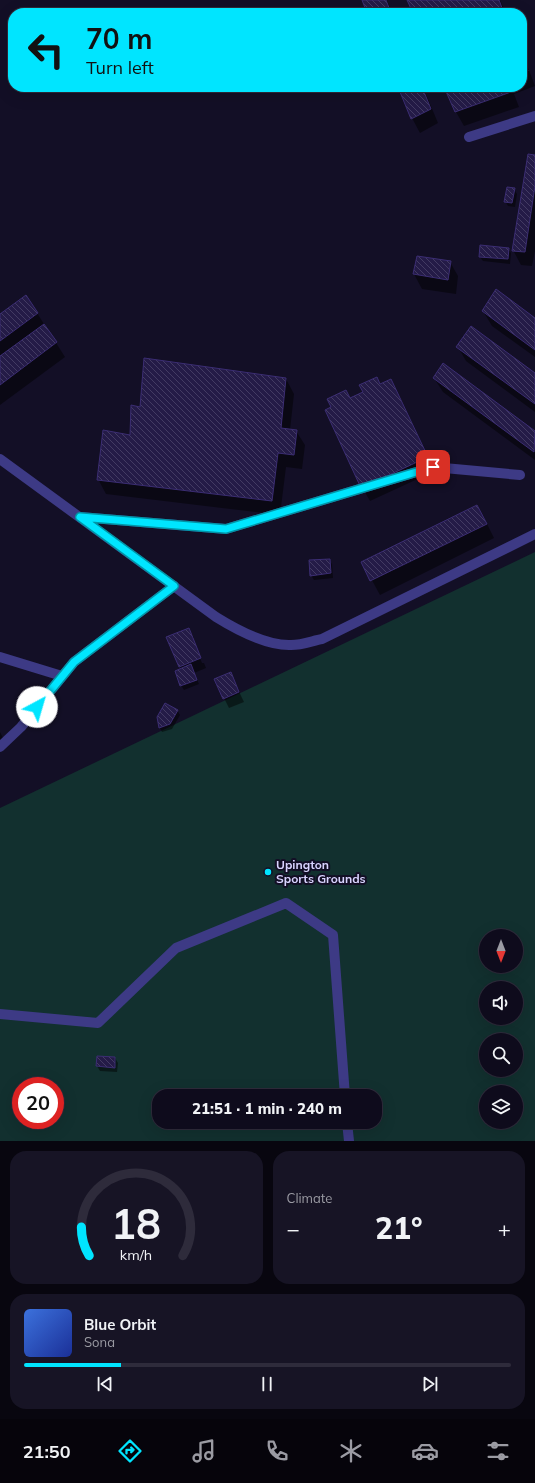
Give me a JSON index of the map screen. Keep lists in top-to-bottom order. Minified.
{"places":["Upington Sports Grounds"],"north":"bottom","page":{"turn":["70 m","Turn left"],"limit":"20","trip":"21:51 · 1 min · 240 m","tile":"Climate","heat":["−","21°","+"],"song":["Blue Orbit","Sona"],"tabs":"21:50","gauge":["18","km/h"]}}
